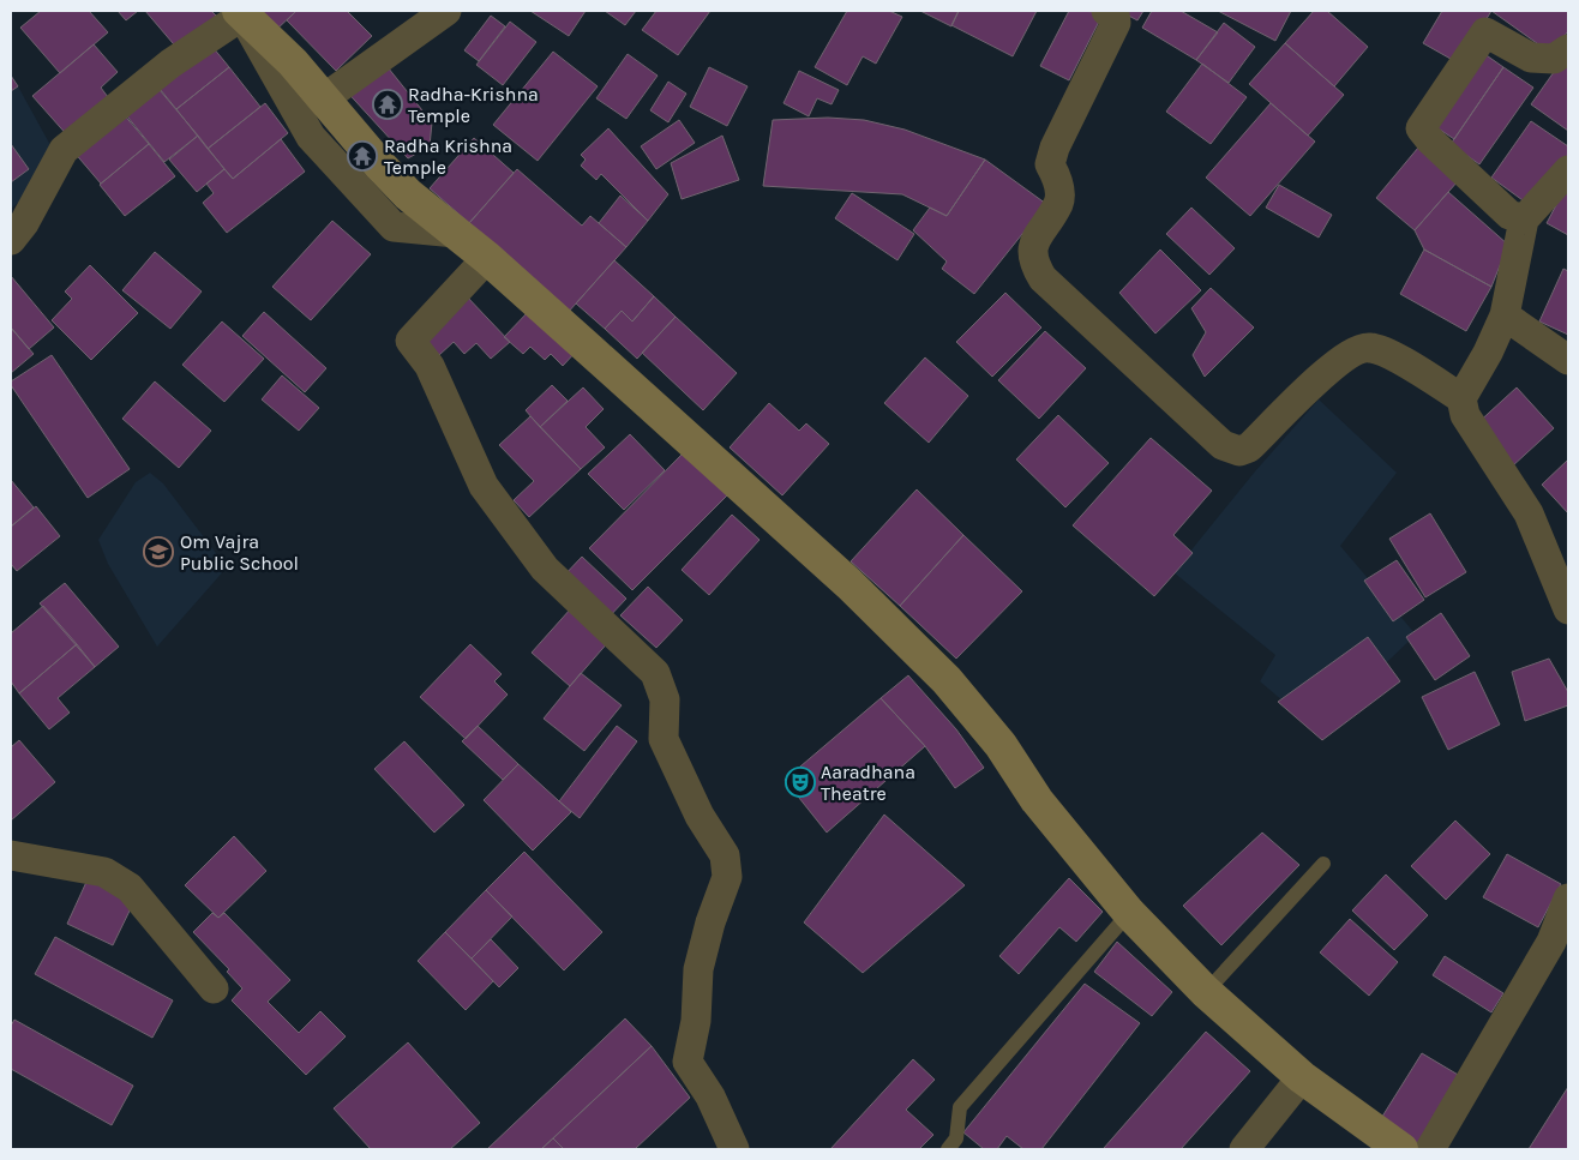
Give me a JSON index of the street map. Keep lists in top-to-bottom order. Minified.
{"places":{"temple":["Radha-Krishna Temple","Radha Krishna Temple"],"school or university":["Om Vajra Public School"],"theatre":["Aaradhana Theatre"]}}
